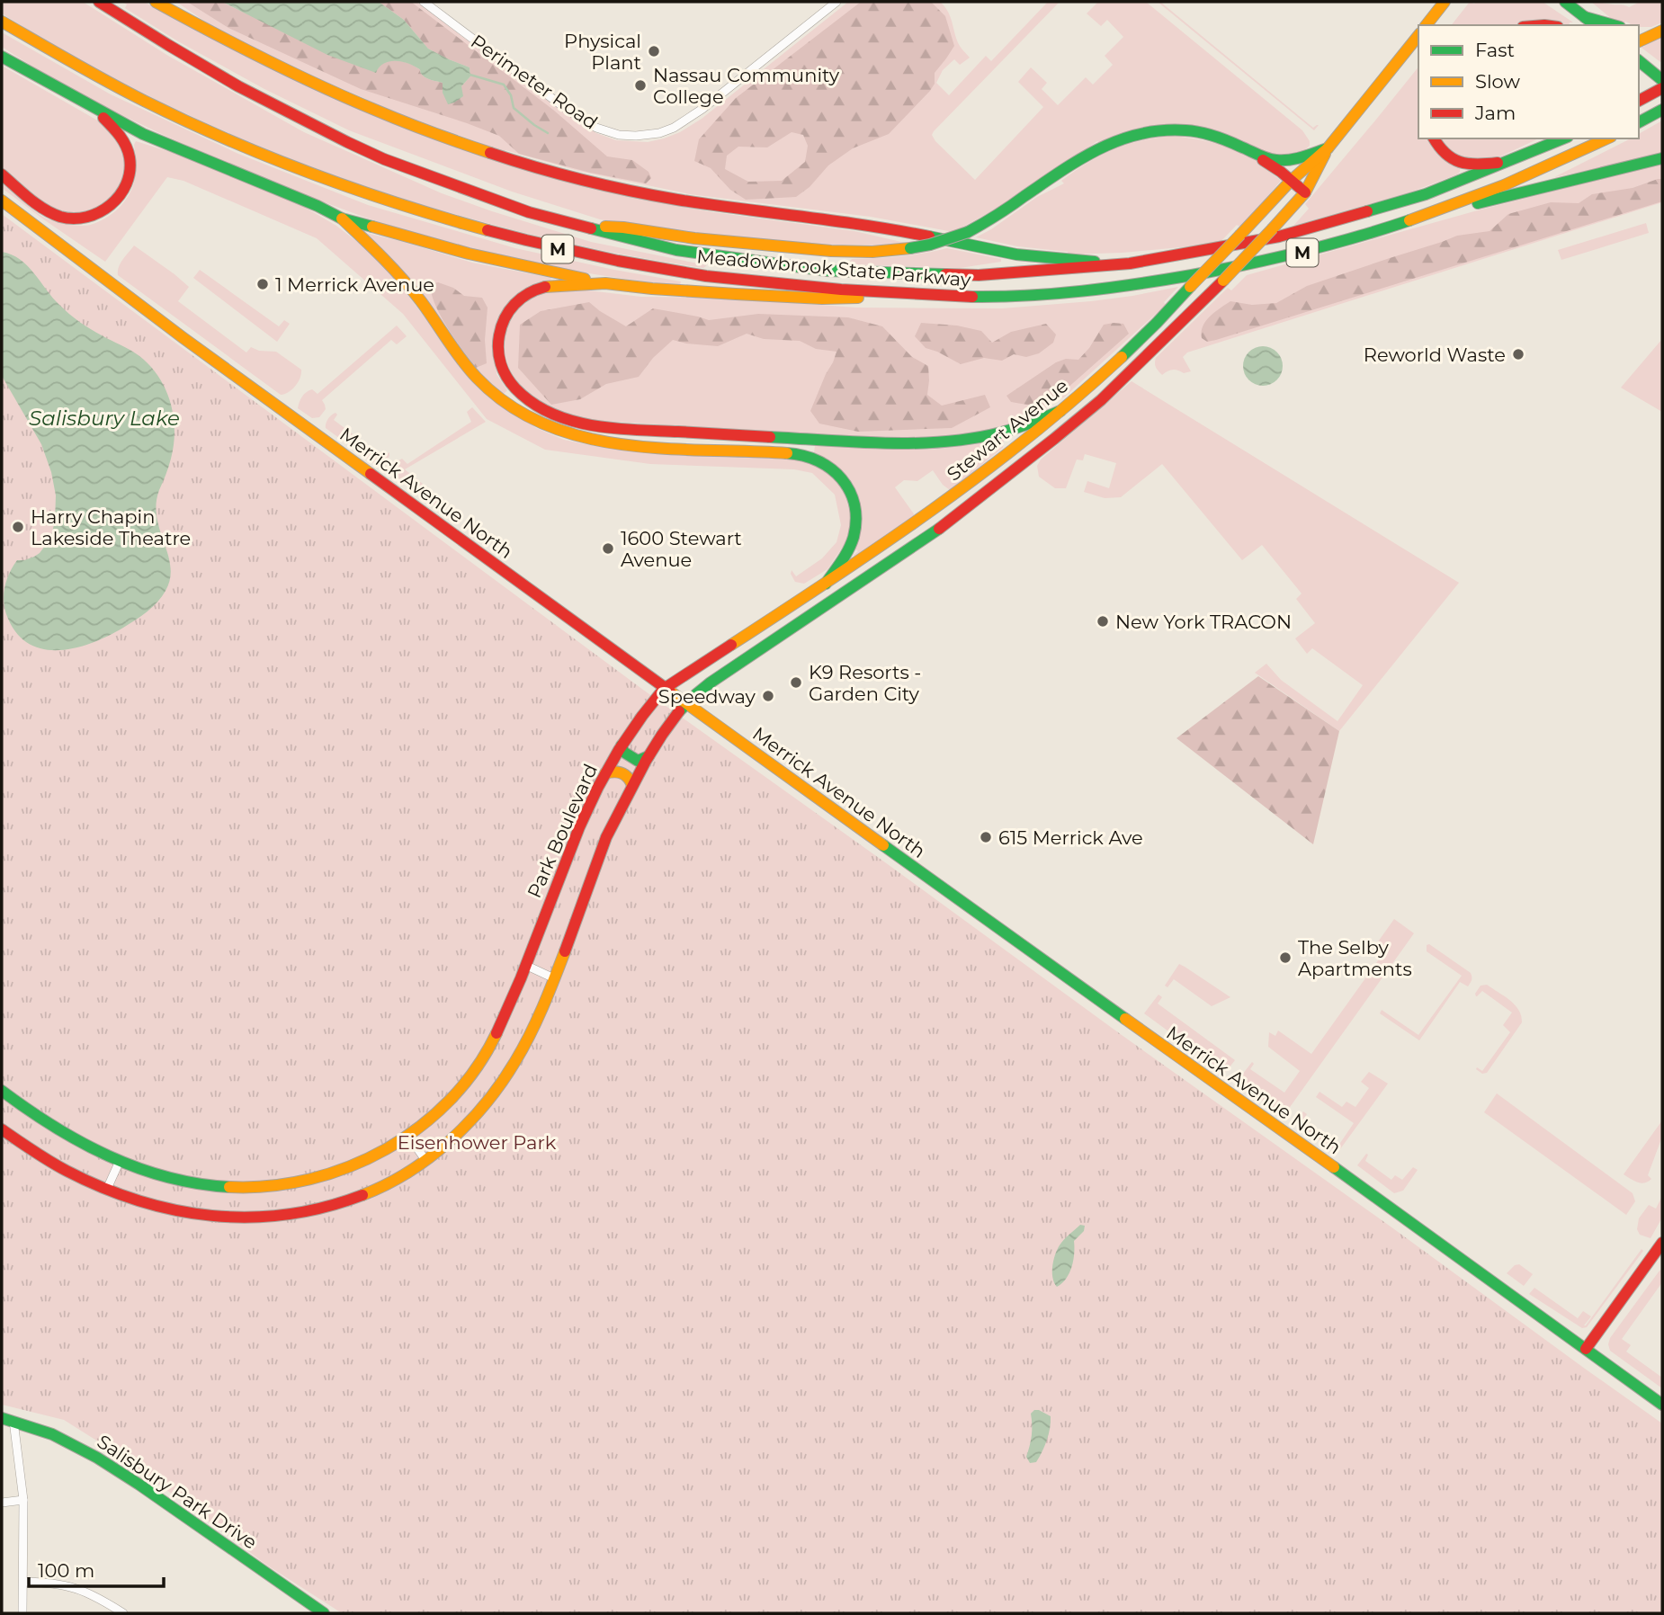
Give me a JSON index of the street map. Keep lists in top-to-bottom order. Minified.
{"streets":{"main road":["M","Meadowbrook State Parkway","Stewart Avenue","Merrick Avenue North","Park Boulevard","Salisbury Park Drive"],"street":["Perimeter Road"]},"crossings":[["Stewart Avenue","Merrick Avenue North"],["Stewart Avenue","Park Boulevard"],["Merrick Avenue North","Park Boulevard"]],"water":["Salisbury Lake"],"parks":["Eisenhower Park"],"places":["Physical Plant","Nassau Community College","1 Merrick Avenue","Reworld Waste","Harry Chapin Lakeside Theatre","1600 Stewart Avenue","New York TRACON","K9 Resorts - Garden City","Speedway","615 Merrick Ave","The Selby Apartments"],"legend":["Fast","Slow","Jam"],"scale_bar":"100 m"}
